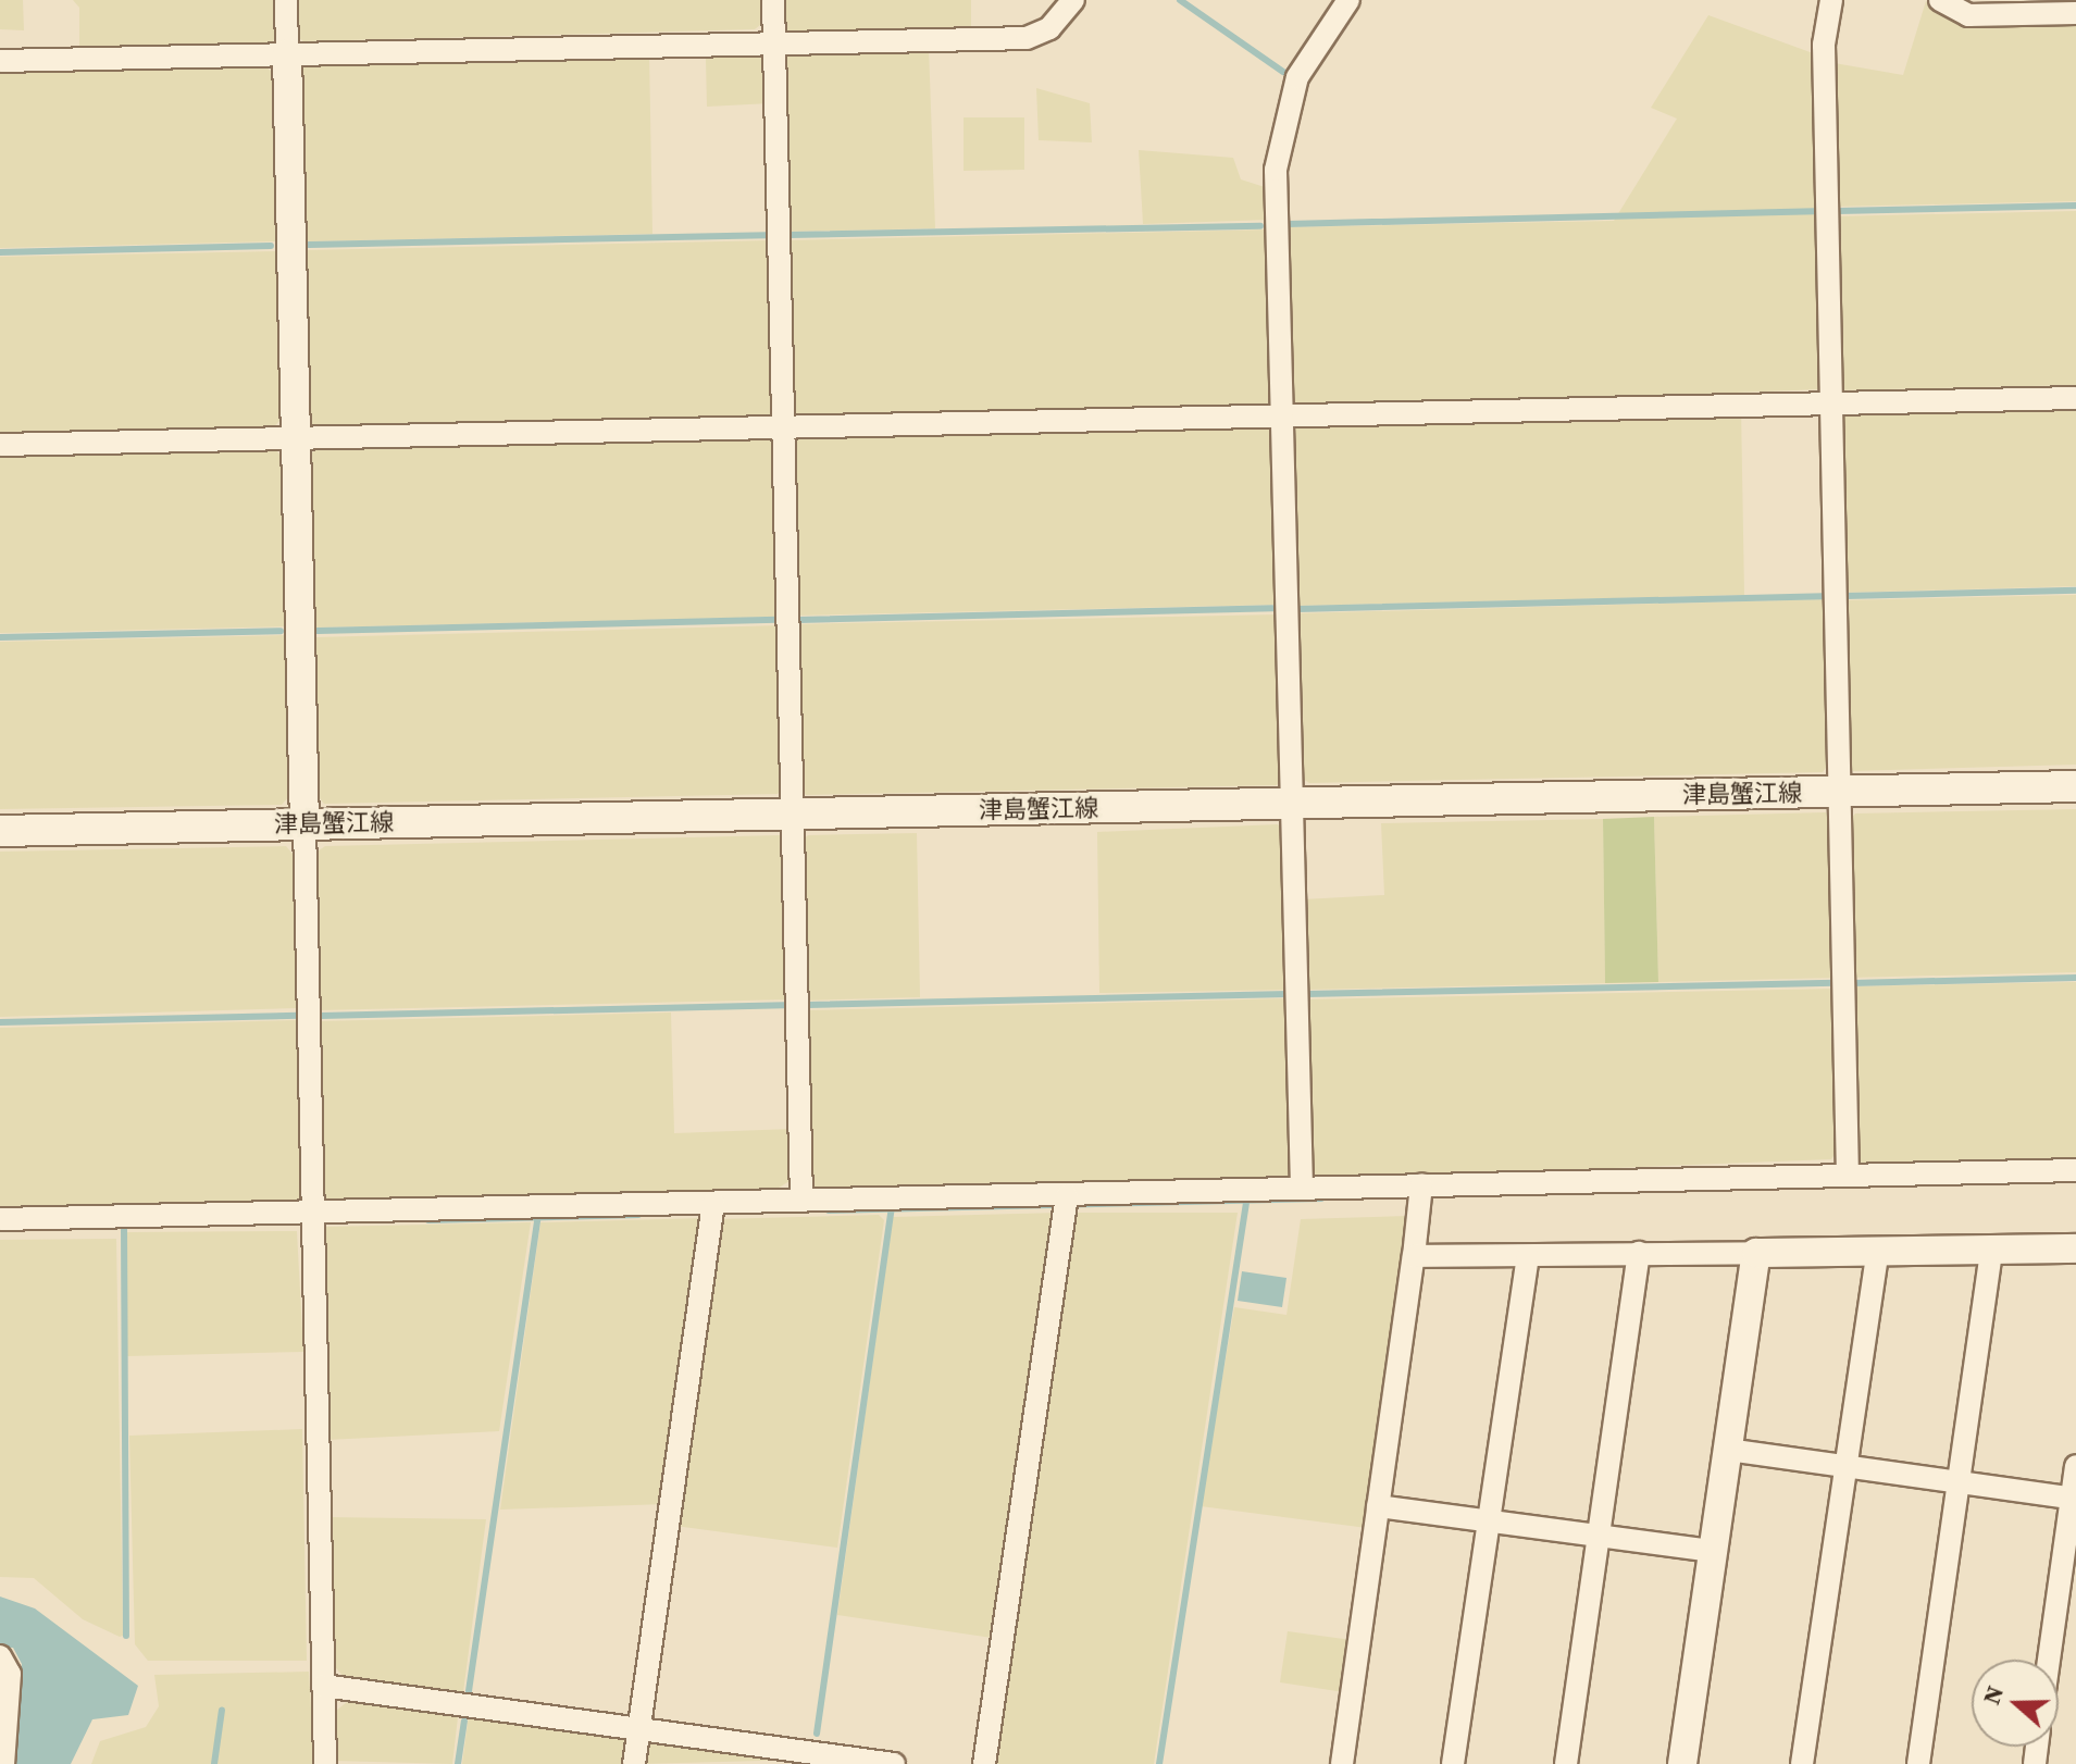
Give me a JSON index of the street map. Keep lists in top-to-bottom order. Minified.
{"streets":{"main road":["津島蟹江線"]},"north":"left"}
